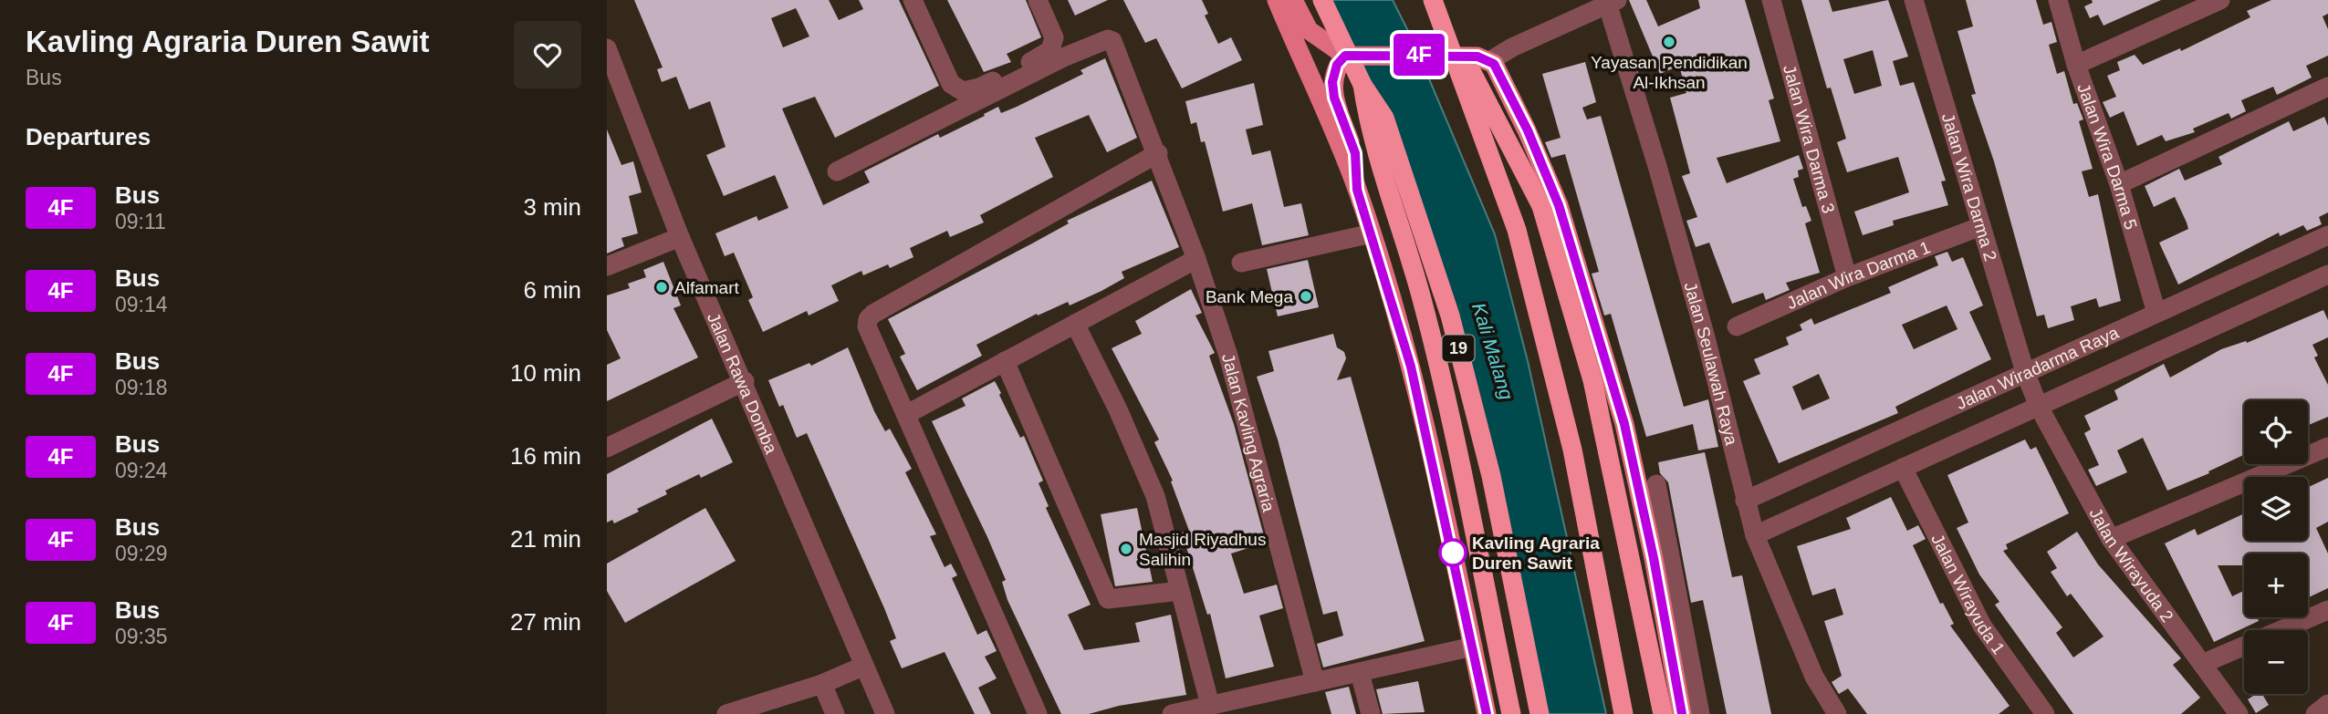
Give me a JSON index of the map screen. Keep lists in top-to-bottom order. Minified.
{"streets":{"highway":["19"],"street":["Jalan Wira Darma 3","Jalan Wira Darma 5","Jalan Wira Darma 2","Jalan Wira Darma 1","Jalan Seulawah Raya","Jalan Wiradarma Raya","Jalan Rawa Domba","Jalan Kavling Agraria","Jalan Wirayuda 2","Jalan Wirayuda 1"]},"crossings":[["Jalan Wira Darma 3","Jalan Wira Darma 1"],["Jalan Wira Darma 5","Jalan Wiradarma Raya"],["Jalan Wira Darma 2","Jalan Wira Darma 1"],["Jalan Wira Darma 2","Jalan Wiradarma Raya"],["Jalan Wira Darma 2","Jalan Wirayuda 2"],["Jalan Seulawah Raya","Jalan Wiradarma Raya"],["Jalan Wiradarma Raya","Jalan Wirayuda 2"],["Jalan Wiradarma Raya","Jalan Wirayuda 1"]],"water":["Kali Malang"],"places":["Yayasan Pendidikan Al-Ikhsan","Alfamart","Bank Mega","Masjid Riyadhus Salihin","Kavling Agraria Duren Sawit"],"lines":["bus line 4F"],"page":{"heading":[["Kavling Agraria Duren Sawit","Bus"],"Departures"],"on_map":"4F","list":[{"mark":"4F","name":"Bus","note":"09:11","value":"3 min"},{"mark":"4F","name":"Bus","note":"09:14","value":"6 min"},{"mark":"4F","name":"Bus","note":"09:18","value":"10 min"},{"mark":"4F","name":"Bus","note":"09:24","value":"16 min"},{"mark":"4F","name":"Bus","note":"09:29","value":"21 min"},{"mark":"4F","name":"Bus","note":"09:35","value":"27 min"}],"map_buttons":["+","−"]}}
